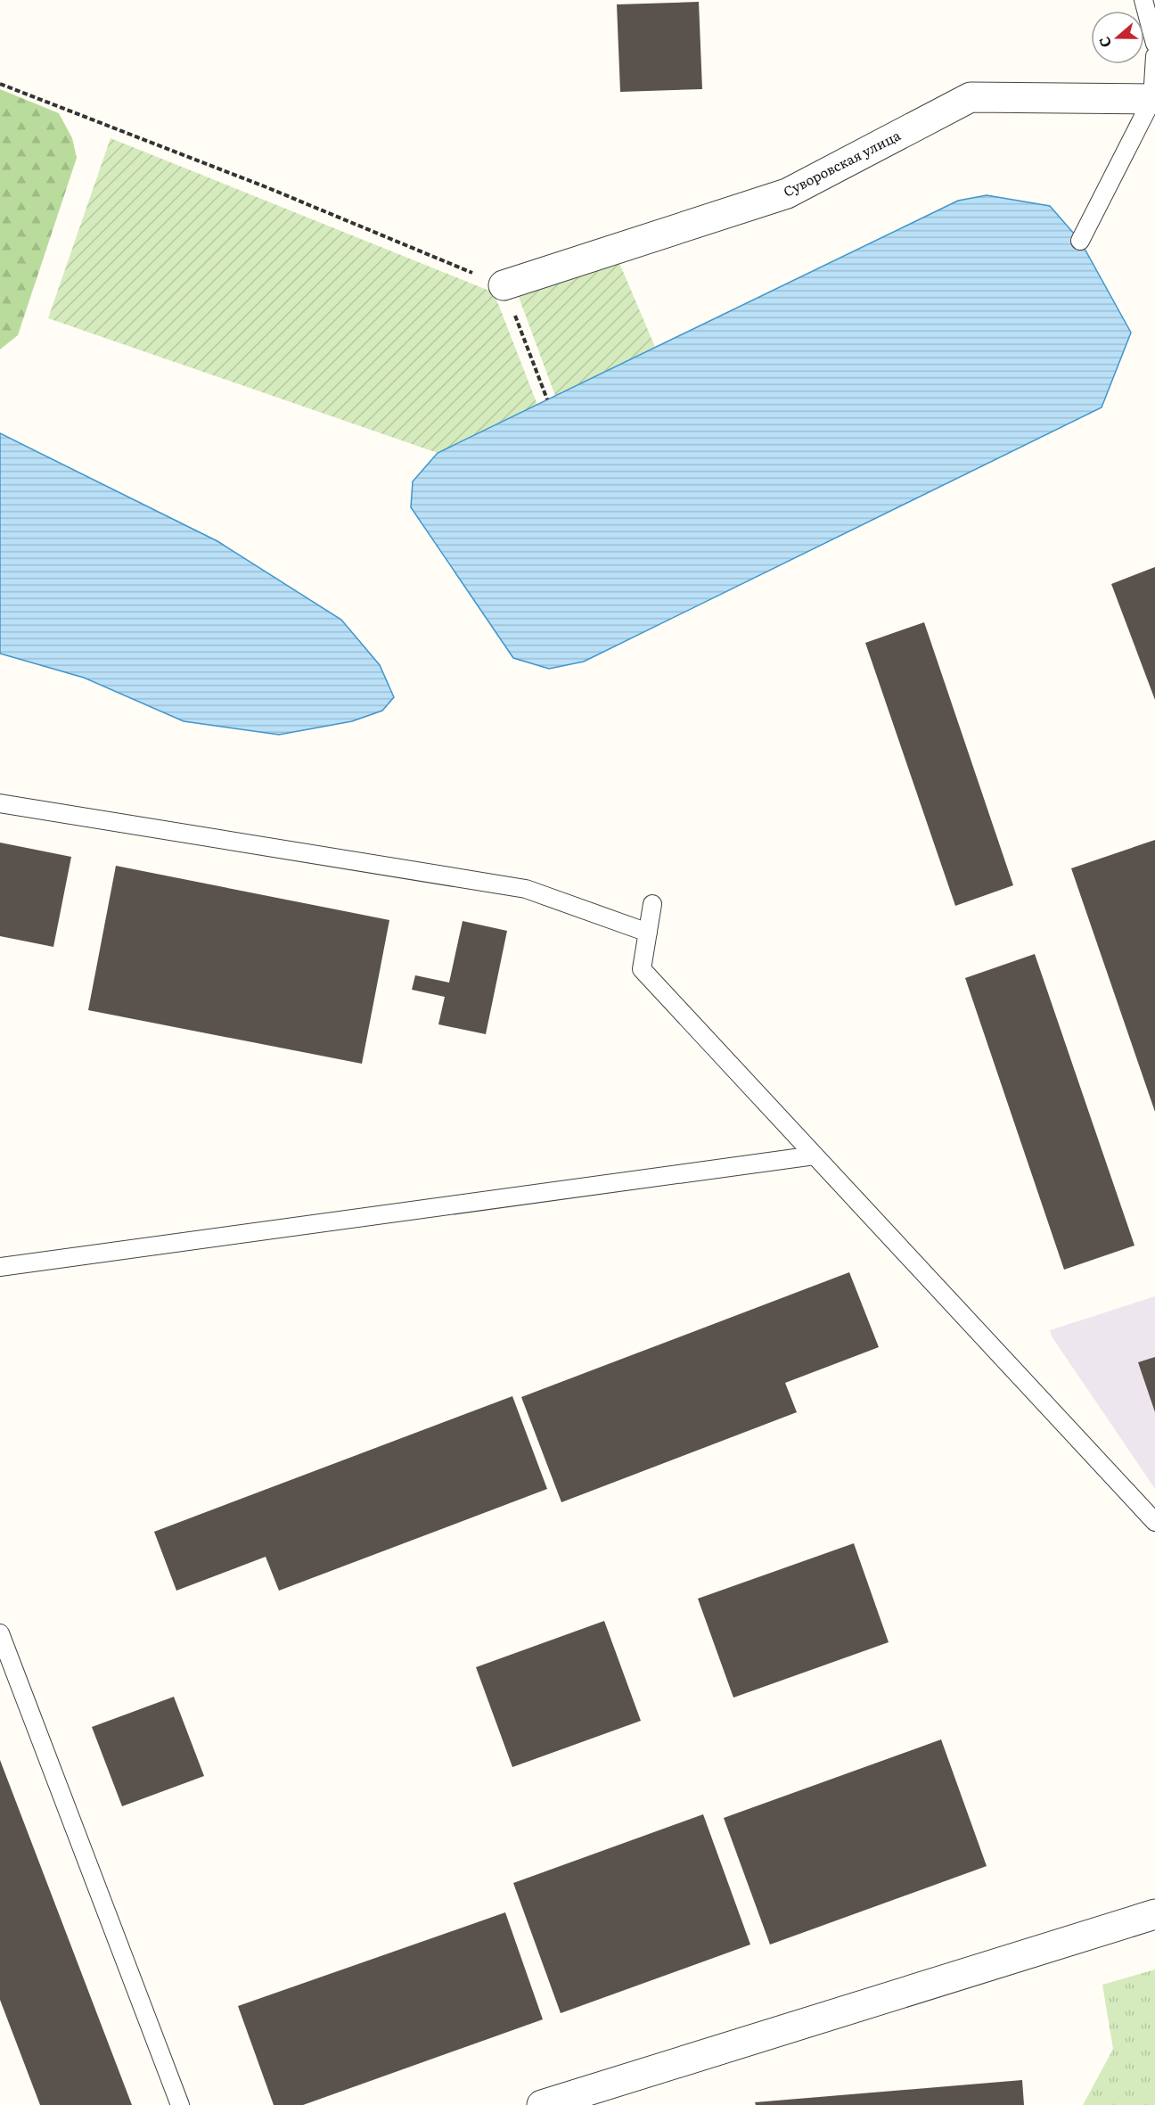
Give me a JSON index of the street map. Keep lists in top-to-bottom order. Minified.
{"streets":{"street":["Суворовская улица"]},"north":"left"}
